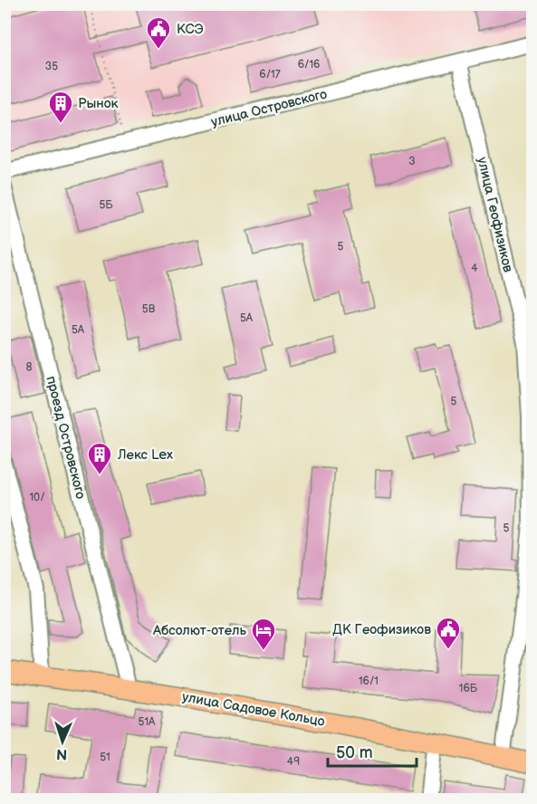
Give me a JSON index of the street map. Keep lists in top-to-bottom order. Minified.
{"streets":{"main road":["улица Садовое Кольцо"],"street":["улица Островского","улица Геофизиков","проезд Островского"]},"crossings":[["улица Островского","улица Геофизиков"],["улица Геофизиков","улица Садовое Кольцо"],["проезд Островского","улица Садовое Кольцо"]],"places":{"public building":["КСЭ","ДК Геофизиков"],"building":["Рынок","Лекс Lex"],"hotel":["Абсолют-отель"]},"house_numbers":["6/16","35","6/17","3","5Б","5","4","5В","5А","5А","8","5","10/","5","16/1","16Б","51А","51","49"],"scale_bar":"50 m","north":"bottom"}
